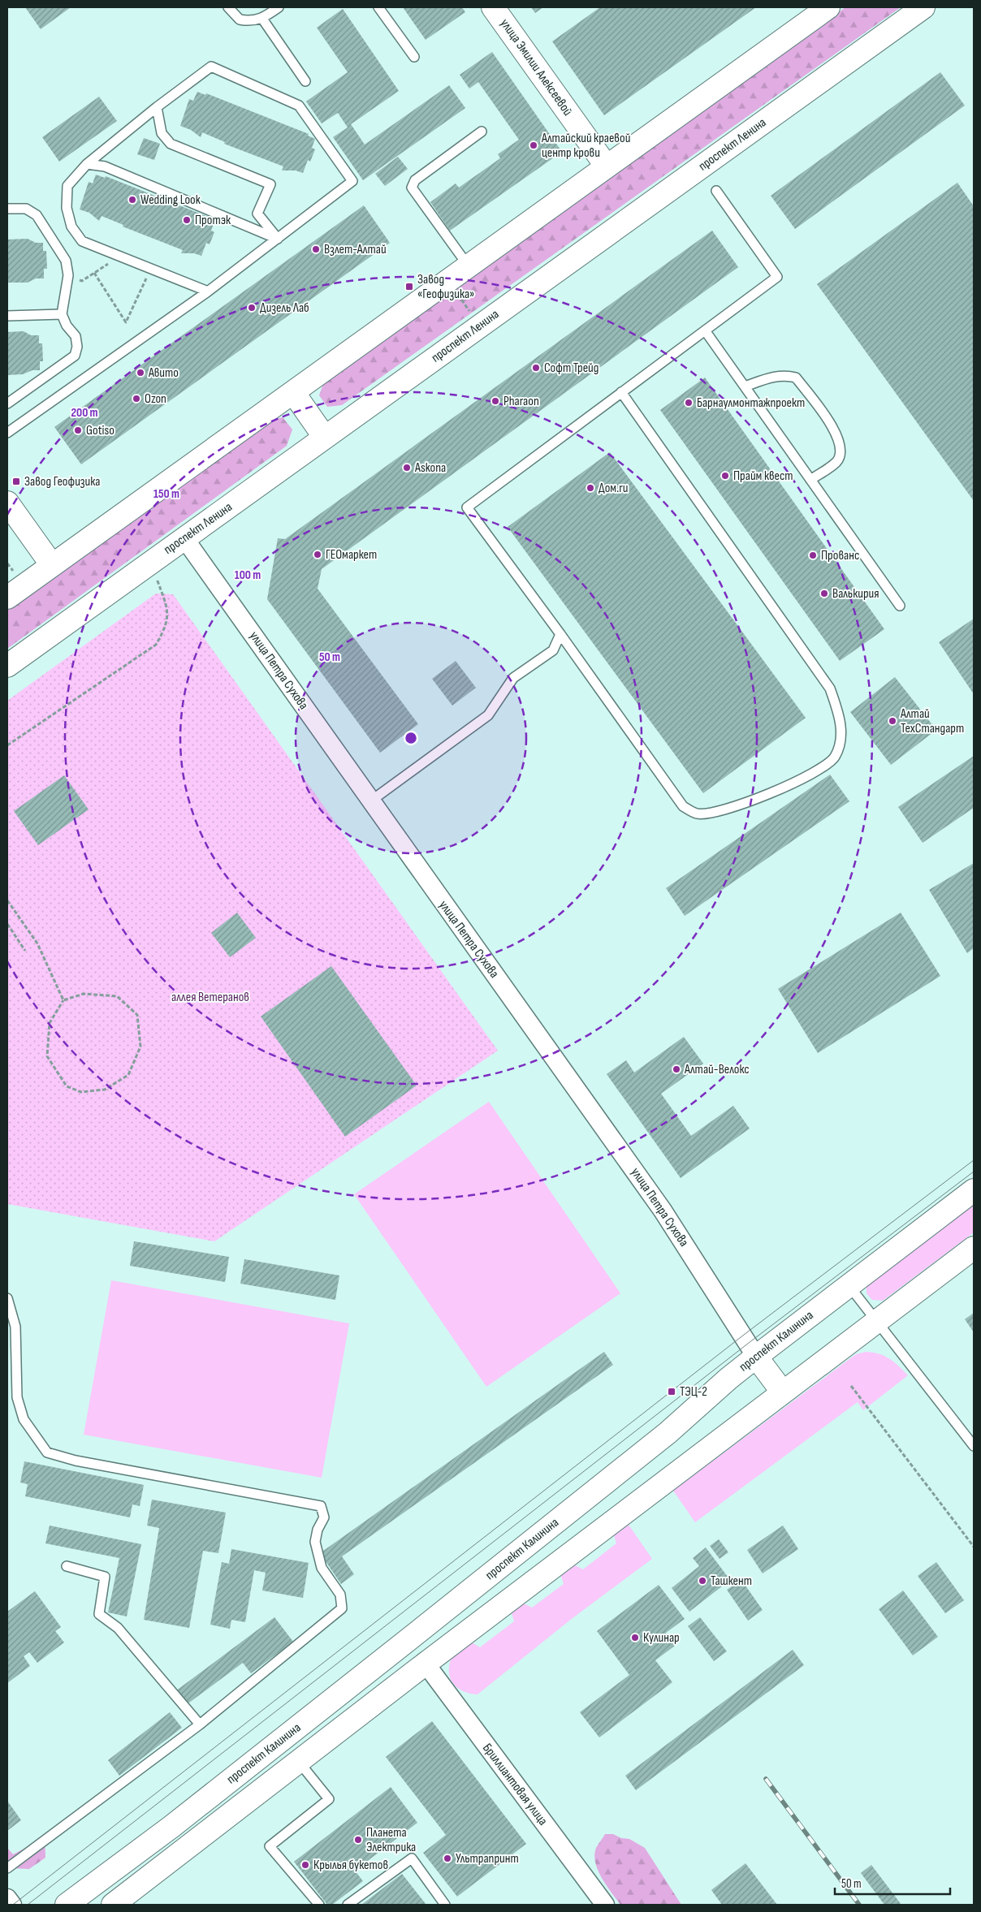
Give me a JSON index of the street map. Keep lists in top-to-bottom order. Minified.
{"streets":{"main road":["улица Эмилии Алексеевой","проспект Ленина","проспект Калинина"],"street":["улица Петра Сухова","Бриллиантовая улица"]},"crossings":[["проспект Ленина","улица Петра Сухова"],["улица Петра Сухова","проспект Калинина"],["проспект Калинина","Бриллиантовая улица"]],"parks":["аллея Ветеранов"],"places":{"other":["Алтайский краевой центр крови","Wedding Look","Протэк","Взлет-Алтай","Дизель Лаб","Софт Трейд","Авито","Ozon","Pharaon","Барнаулмонтажпроект","Gotiso","Askona","Прайм квест","Дом.ru","ГЕОмаркет","Прованс","Валькирия","Алтай ТехСтандарт","Алтай-Велокс","Ташкент","Кулинар","Планета Электрика","Ультрапринт","Крылья букетов"],"transit":["Завод «Геофизика»","Завод Геофизика","ТЭЦ-2"]},"scale_bar":"50 m","rings":["200 m","150 m","100 m","50 m"]}
